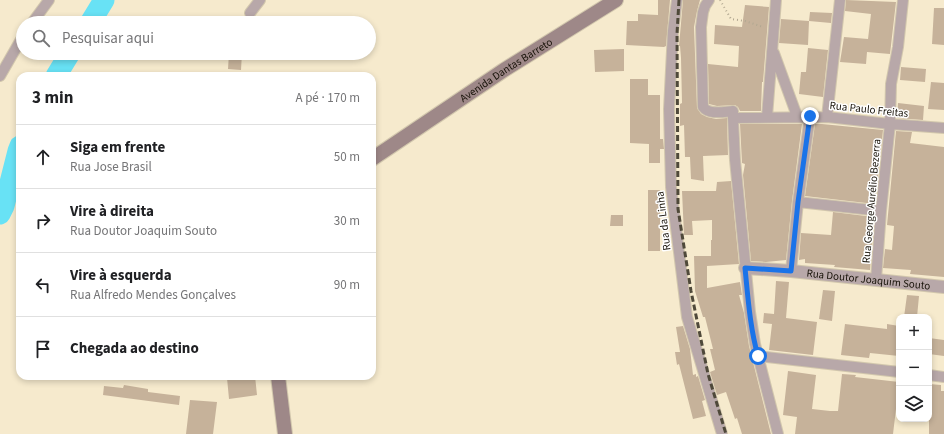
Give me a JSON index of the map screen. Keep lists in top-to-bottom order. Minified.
{"streets":{"main road":["Avenida Dantas Barreto"],"street":["Rua Paulo Freitas","Rua George Aurélio Bezerra","Rua da Linha","Rua Doutor Joaquim Souto"]},"crossings":[["Rua Paulo Freitas","Rua George Aurélio Bezerra"],["Rua George Aurélio Bezerra","Rua Doutor Joaquim Souto"]],"page":{"search":"Pesquisar aqui","heading":["3 min","A pé · 170 m"],"list":[["Siga em frente","Rua Jose Brasil","50 m"],["Vire à direita","Rua Doutor Joaquim Souto","30 m"],["Vire à esquerda","Rua Alfredo Mendes Gonçalves","90 m"],"Chegada ao destino"],"map_buttons":["+","−"]}}
